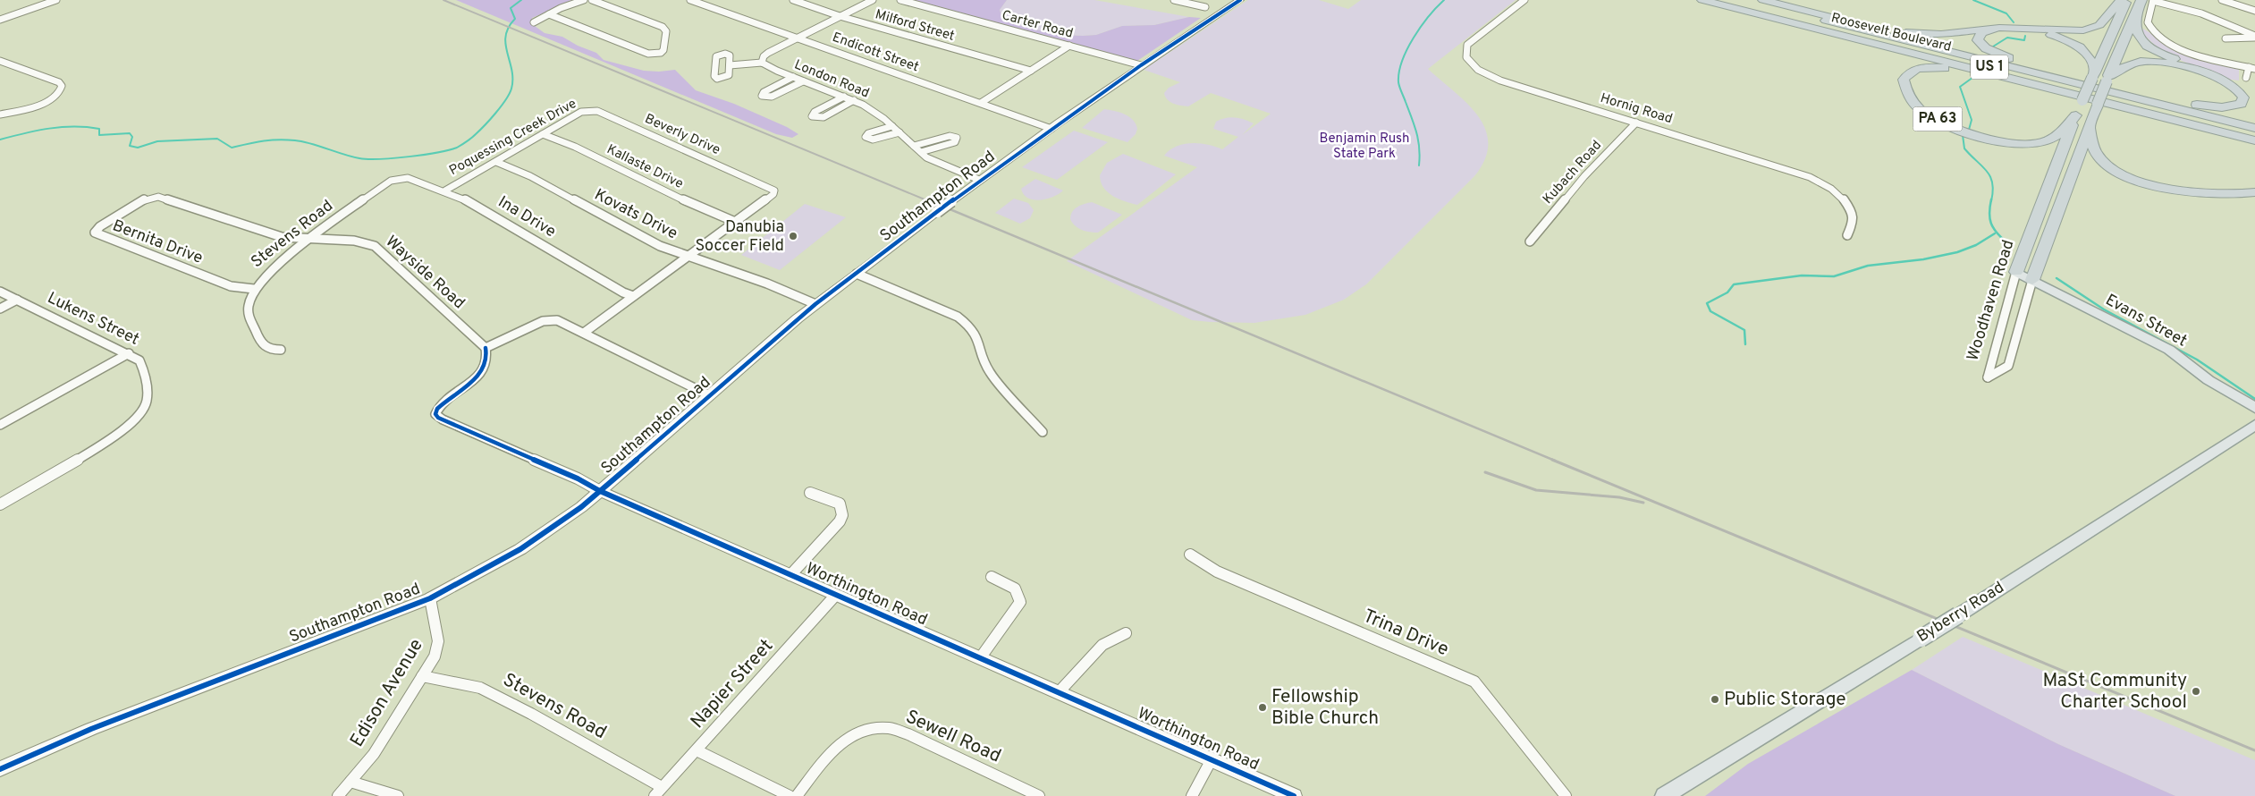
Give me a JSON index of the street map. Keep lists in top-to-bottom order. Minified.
{"streets":{"highway":["Roosevelt Boulevard","US 1","PA 63","Woodhaven Road"],"main road":["Evans Street","Byberry Road"],"street":["Carter Road","Milford Street","Endicott Street","London Road","Hornig Road","Beverly Drive","Poquessing Creek Drive","Kallaste Drive","Kubach Road","Southampton Road","Kovats Drive","Ina Drive","Stevens Road","Bernita Drive","Wayside Road","Lukens Street","Worthington Road","Trina Drive","Napier Street","Edison Avenue","Sewell Road"]},"crossings":[["Carter Road","Southampton Road"],["Roosevelt Boulevard","PA 63"],["Endicott Street","Southampton Road"],["London Road","Southampton Road"],["Hornig Road","Kubach Road"],["PA 63","Woodhaven Road"],["Beverly Drive","Poquessing Creek Drive"],["Beverly Drive","Kallaste Drive"],["Poquessing Creek Drive","Kallaste Drive"],["Poquessing Creek Drive","Kovats Drive"],["Poquessing Creek Drive","Ina Drive"],["Southampton Road","Kovats Drive"],["Southampton Road","Worthington Road"],["Southampton Road","Edison Avenue"],["Ina Drive","Stevens Road"],["Stevens Road","Bernita Drive"],["Stevens Road","Wayside Road"],["Stevens Road","Napier Street"],["Stevens Road","Edison Avenue"],["Bernita Drive","Wayside Road"],["Wayside Road","Worthington Road"],["Woodhaven Road","Evans Street"],["Worthington Road","Napier Street"]],"parks":["Benjamin Rush State Park"],"places":["Danubia Soccer Field","MaSt Community Charter School","Public Storage","Fellowship Bible Church"]}
